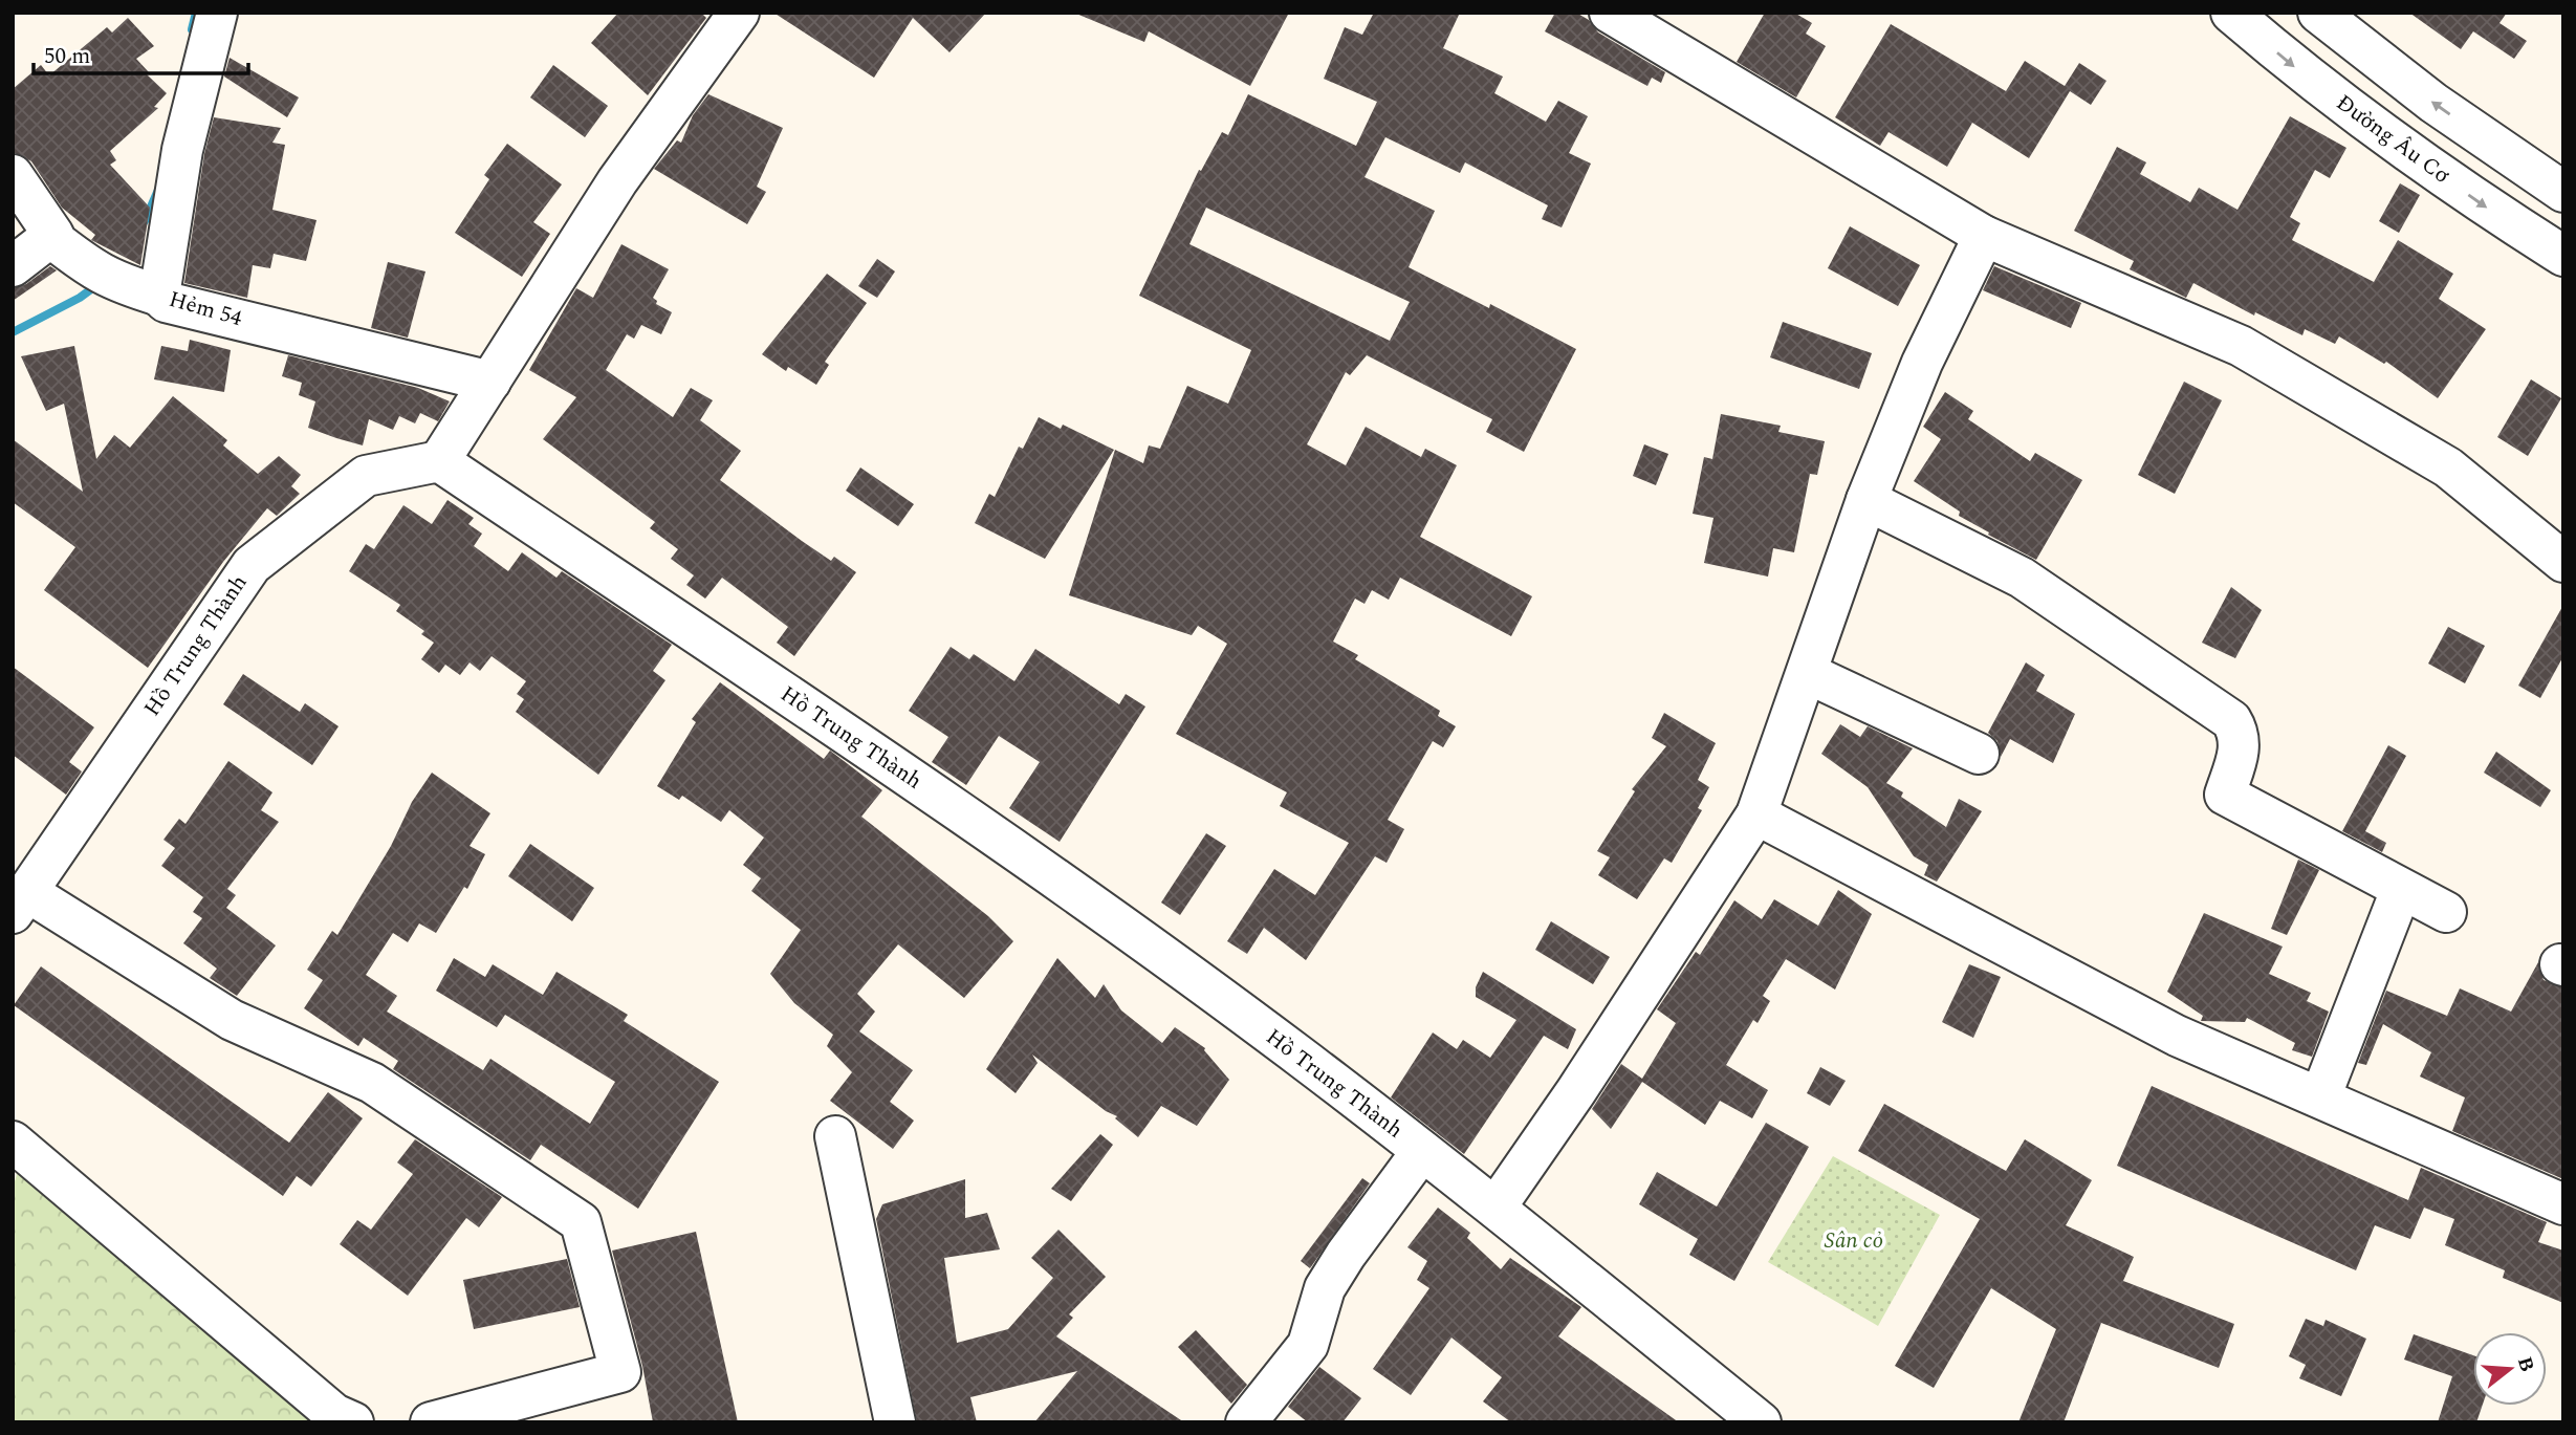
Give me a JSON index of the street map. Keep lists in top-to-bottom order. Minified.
{"streets":{"street":["Đường Âu Cơ","Hẻm 54","Hồ Trung Thành"]},"parks":["Sân cỏ"],"scale_bar":"50 m","north":"right"}
